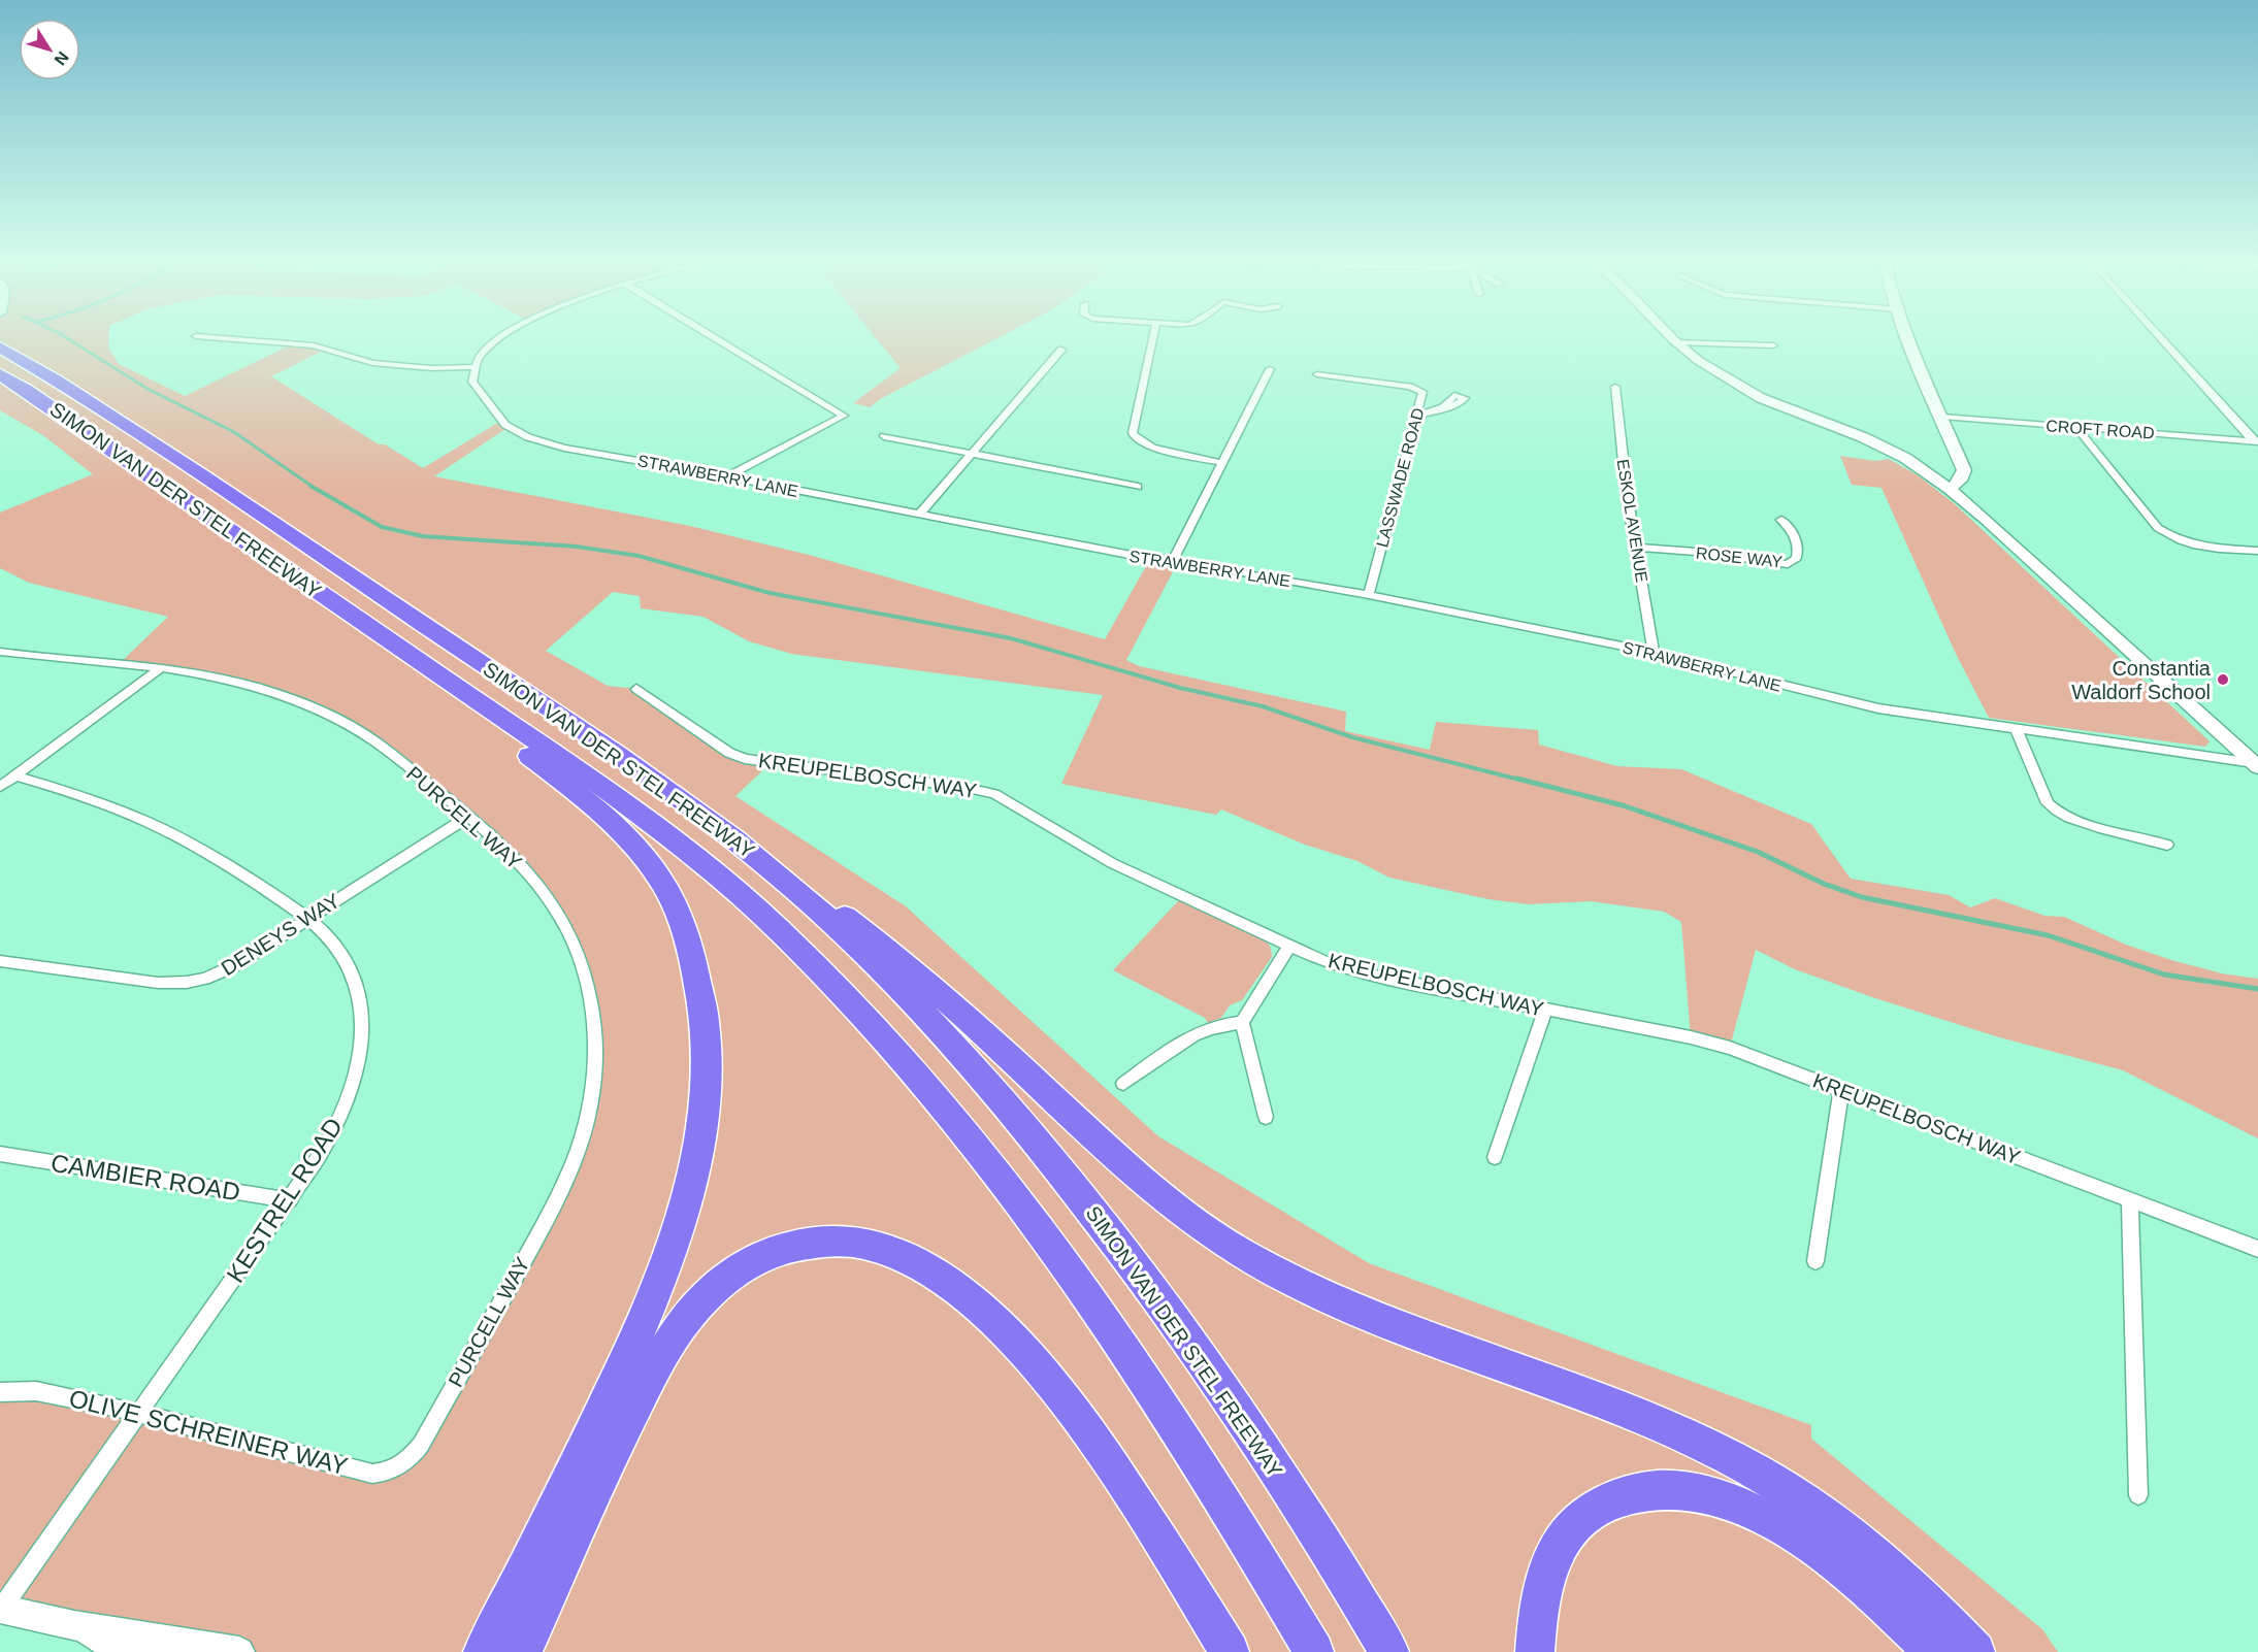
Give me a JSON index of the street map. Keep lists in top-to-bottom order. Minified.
{"streets":{"highway":["SIMON VAN DER STEL FREEWAY"],"street":["CROFT ROAD","STRAWBERRY LANE","LASSWADE ROAD","ESKOL AVENUE","ROSE WAY","KREUPELBOSCH WAY","PURCELL WAY","DENEYS WAY","CAMBIER ROAD","KESTREL ROAD","OLIVE SCHREINER WAY"]},"crossings":[["STRAWBERRY LANE","LASSWADE ROAD"],["STRAWBERRY LANE","ESKOL AVENUE"],["ESKOL AVENUE","ROSE WAY"],["PURCELL WAY","DENEYS WAY"],["PURCELL WAY","OLIVE SCHREINER WAY"],["DENEYS WAY","KESTREL ROAD"],["CAMBIER ROAD","KESTREL ROAD"],["KESTREL ROAD","OLIVE SCHREINER WAY"]],"places":["Constantia Waldorf School"],"north":"bottom right"}
